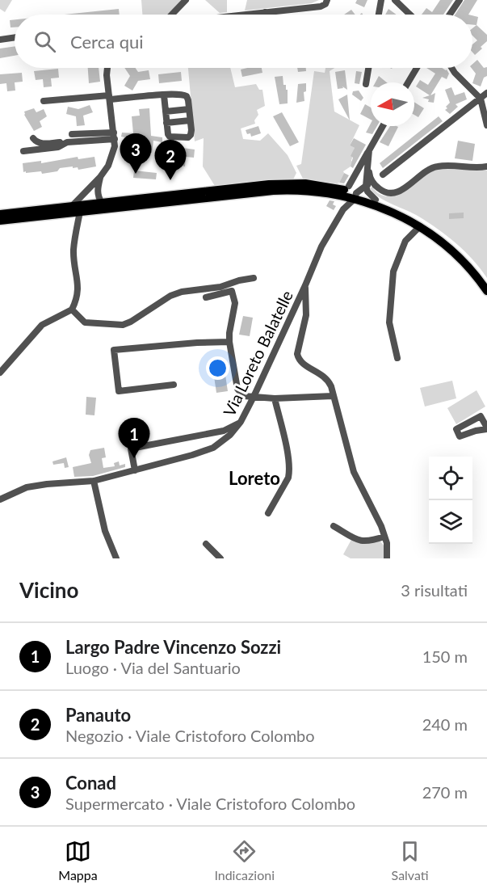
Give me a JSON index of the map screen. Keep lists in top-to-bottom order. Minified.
{"streets":{"street":["Via Loreto Balatelle"]},"districts":["Loreto"],"north":"left","page":{"search":"Cerca qui","pins":["3","2","1"],"heading":["Vicino","3 risultati"],"list":[{"mark":"1","name":"Largo Padre Vincenzo Sozzi","note":"Luogo · Via del Santuario","value":"150 m"},{"mark":"2","name":"Panauto","note":"Negozio · Viale Cristoforo Colombo","value":"240 m"},{"mark":"3","name":"Conad","note":"Supermercato · Viale Cristoforo Colombo","value":"270 m"}],"nav":["Mappa","Indicazioni","Salvati"]}}
